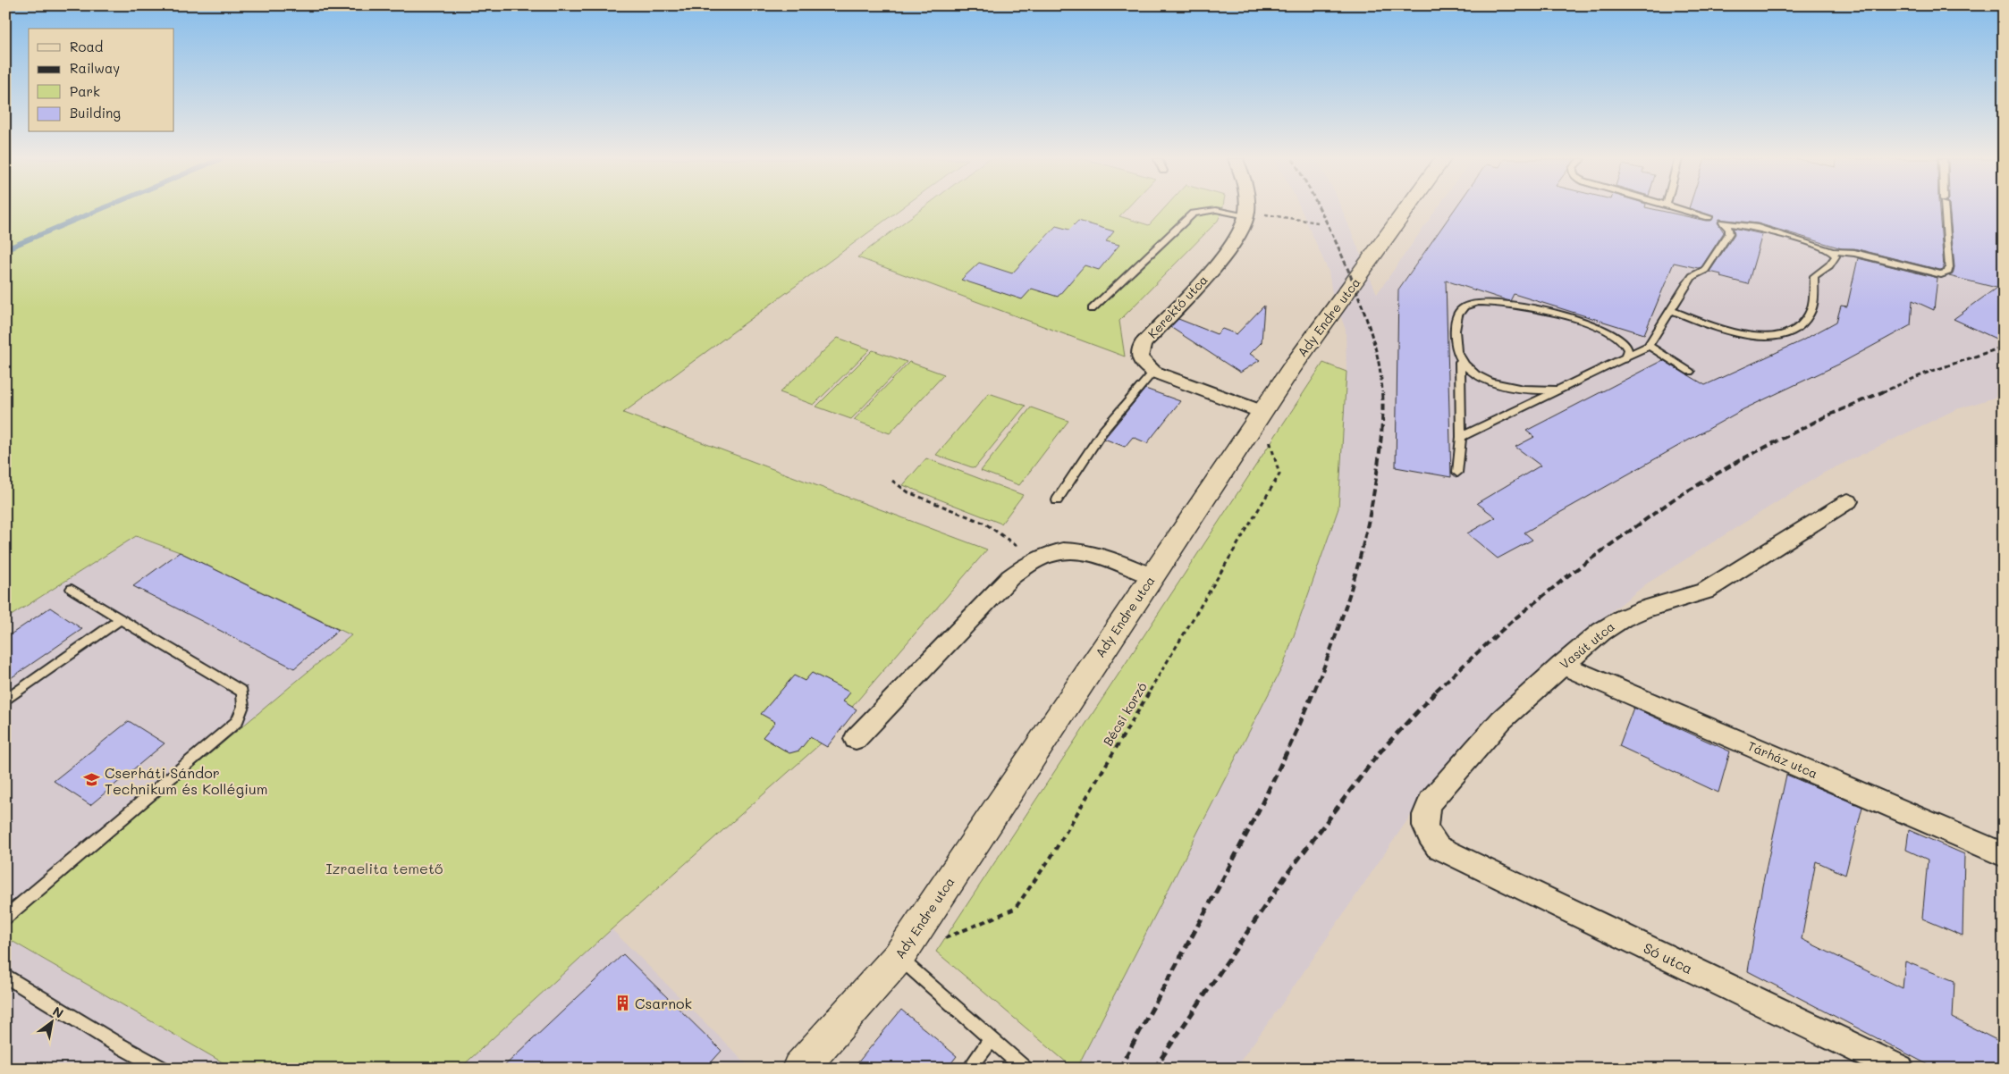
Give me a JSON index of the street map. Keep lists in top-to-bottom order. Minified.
{"streets":{"street":["Kerektó utca","Ady Endre utca","Vasút utca","Tárház utca","Só utca"],"path":["Bécsi korzó"]},"crossings":[["Kerektó utca","Ady Endre utca"],["Kerektó utca","Bécsi korzó"],["Ady Endre utca","Bécsi korzó"],["Vasút utca","Tárház utca"],["Vasút utca","Só utca"]],"parks":["Izraelita temető"],"places":{"school or university":["Cserháti Sándor Technikum és Kollégium"],"building":["Csarnok"]},"legend":["Road","Railway","Park","Building"],"north":"top right"}
